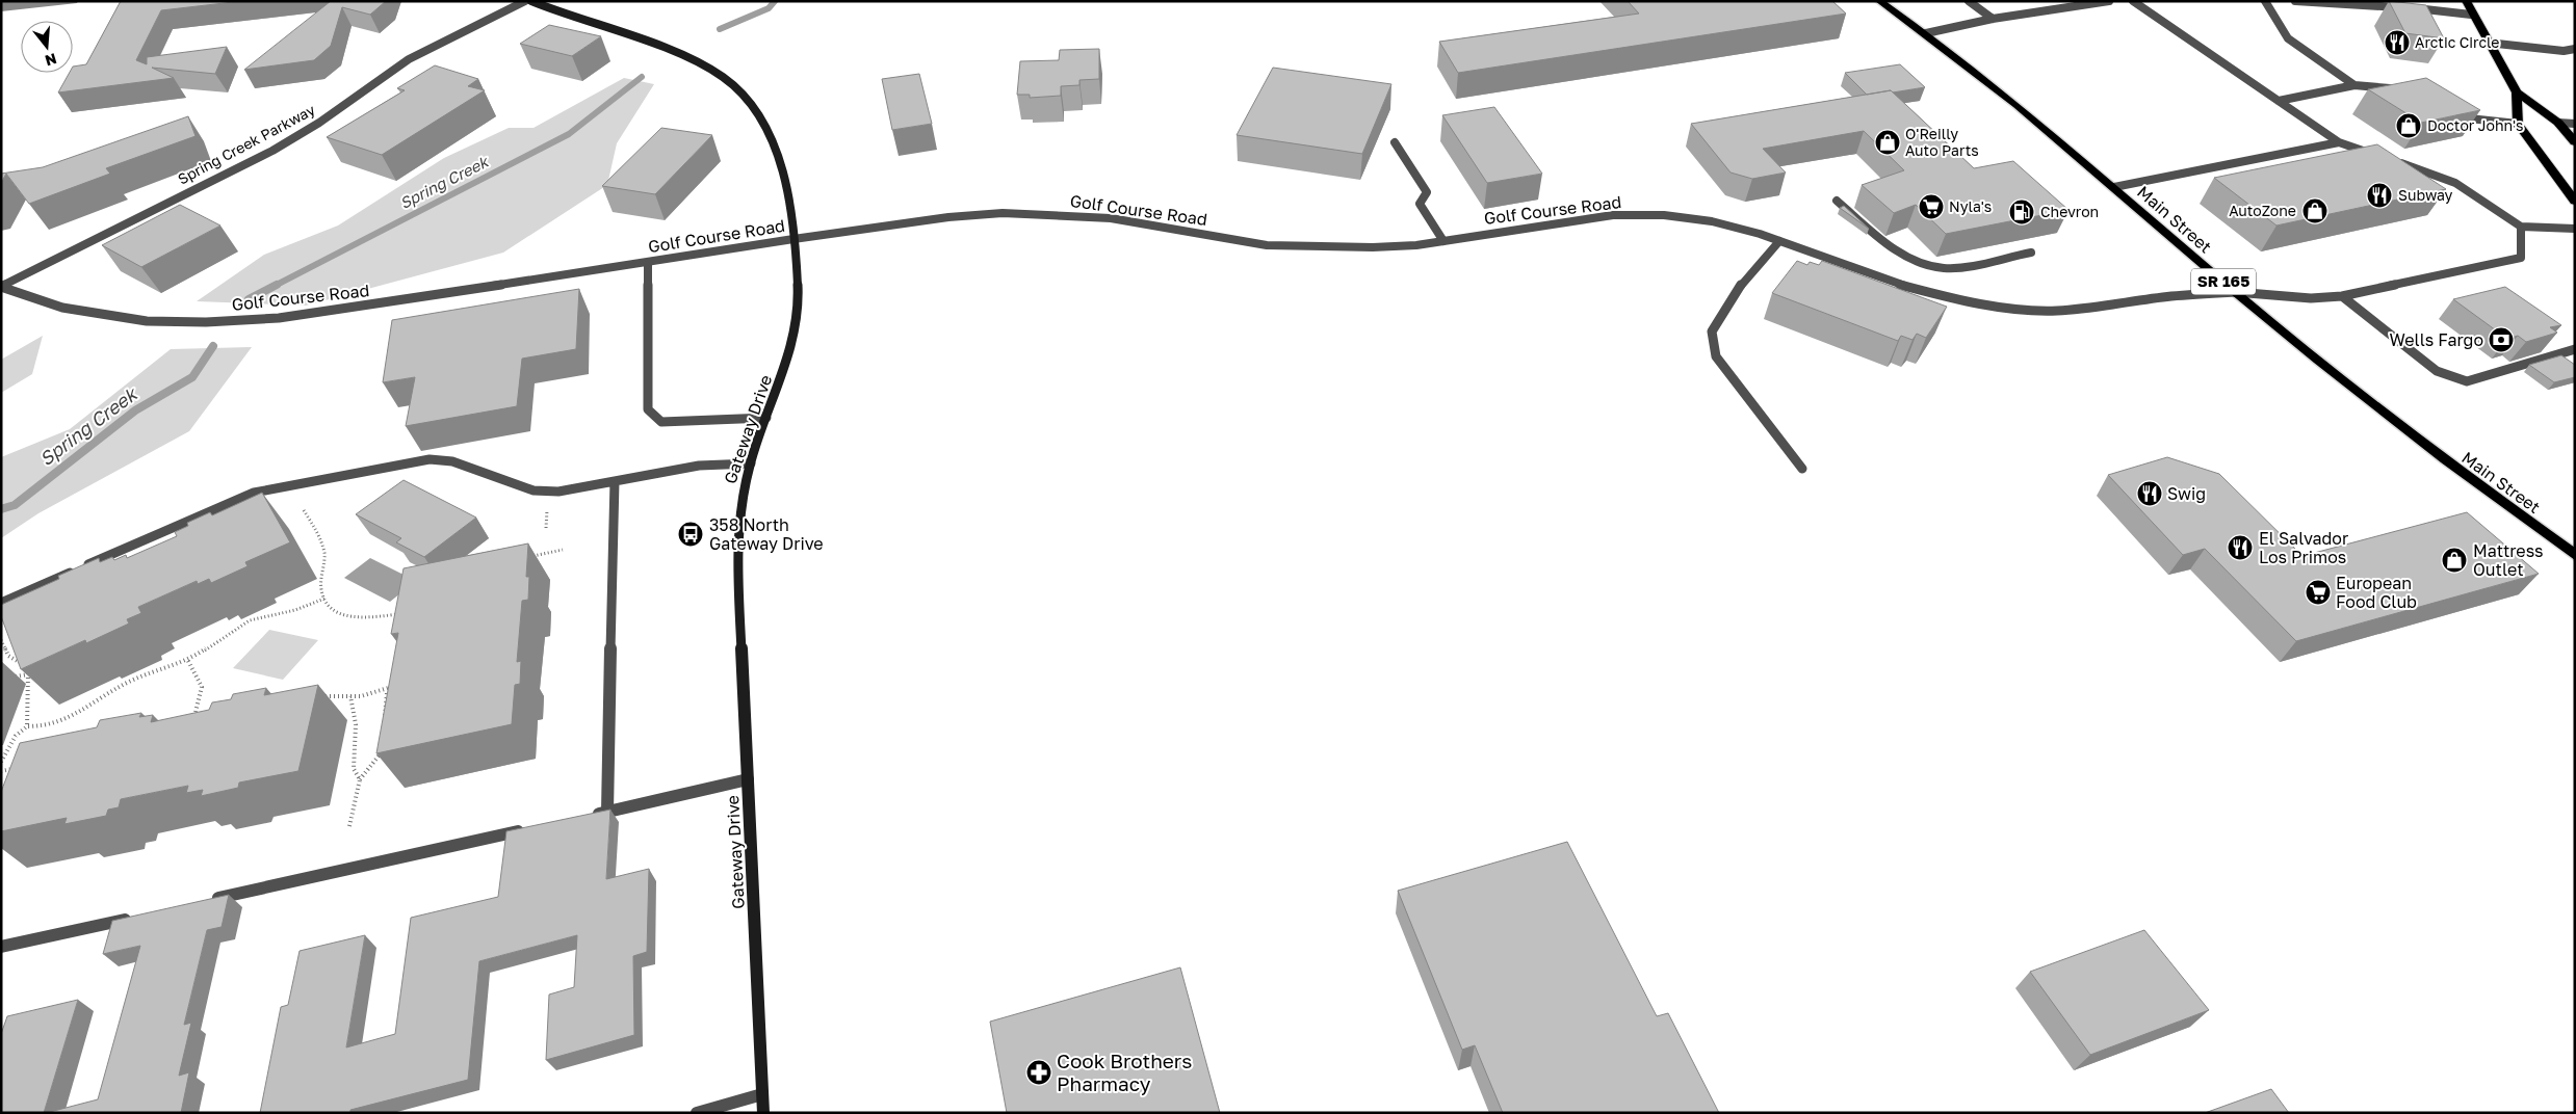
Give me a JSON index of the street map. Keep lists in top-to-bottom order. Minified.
{"streets":{"main road":["Main Street","SR 165","Gateway Drive"],"street":["Spring Creek Parkway","Golf Course Road"]},"crossings":[["Spring Creek Parkway","Golf Course Road"],["Golf Course Road","Main Street"],["Golf Course Road","Gateway Drive"]],"water":["Spring Creek"],"places":{"restaurant":["Arctic Circle","Subway","Swig","El Salvador Los Primos"],"shop":["Doctor John's","O'Reilly Auto Parts","AutoZone","Mattress Outlet"],"supermarket":["Nyla's","European Food Club"],"fuel station":["Chevron"],"bank":["Wells Fargo"],"bus stop":["358 North Gateway Drive"],"pharmacy":["Cook Brothers Pharmacy"]},"north":"bottom"}
